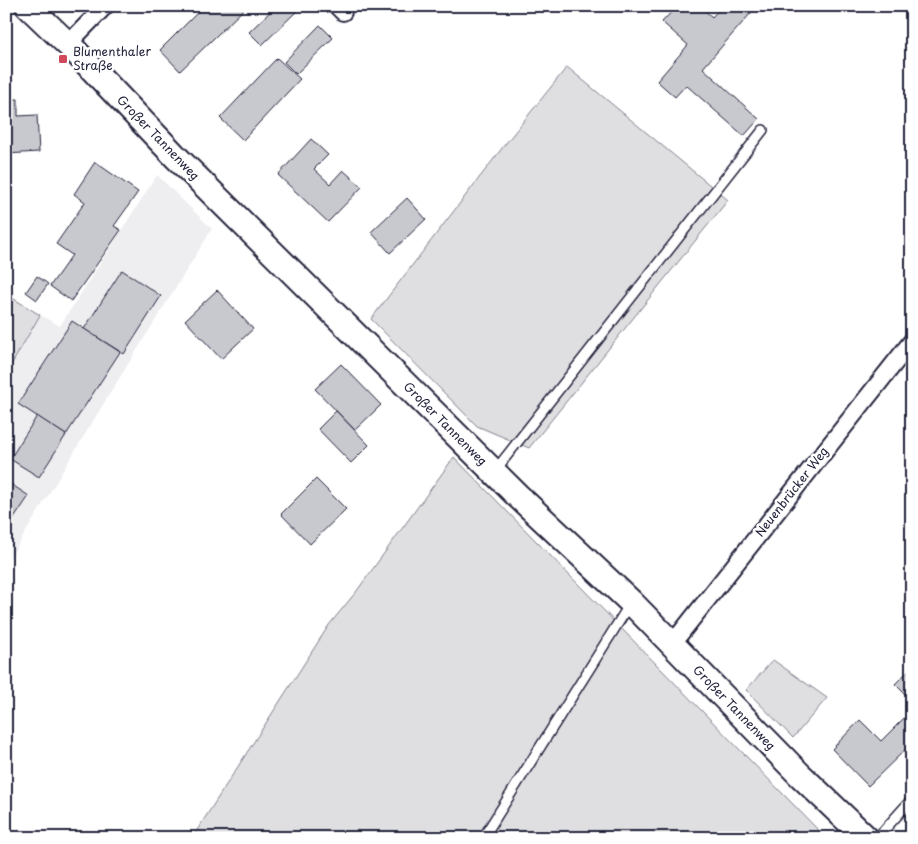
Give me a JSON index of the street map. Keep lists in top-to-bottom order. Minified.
{"streets":{"street":["Großer Tannenweg","Neuenbrücker Weg"]},"crossings":[["Großer Tannenweg","Neuenbrücker Weg"]],"places":{"transit":["Blumenthaler Straße"]}}
